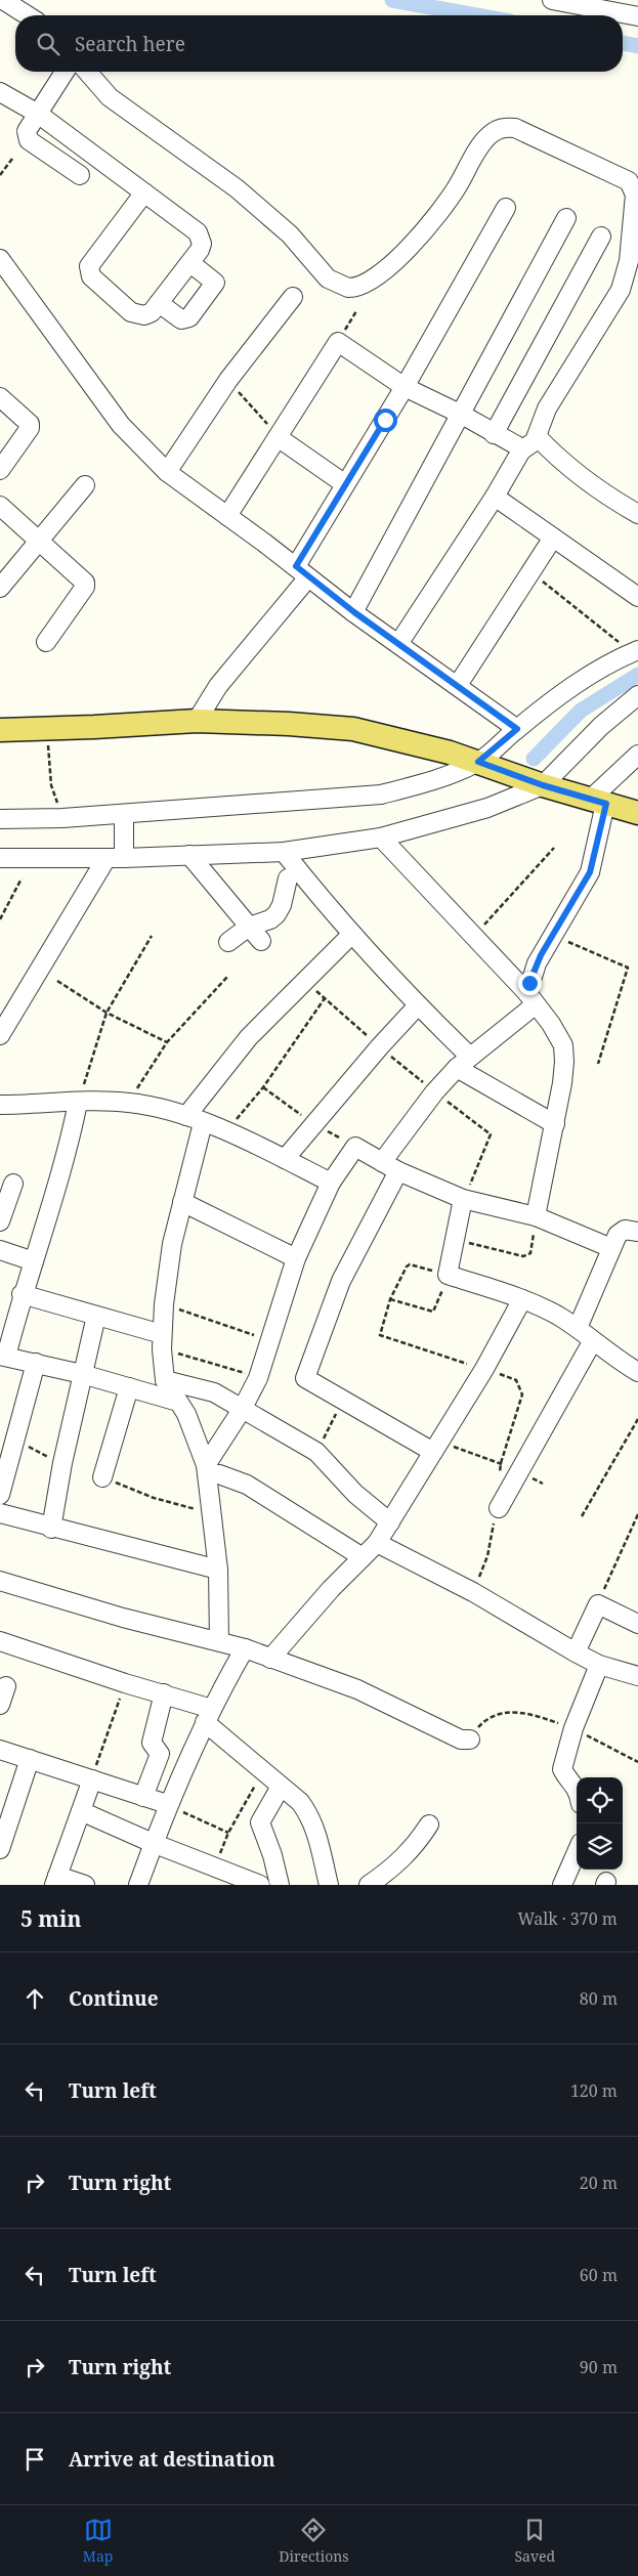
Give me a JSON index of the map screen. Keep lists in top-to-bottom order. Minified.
{"page":{"search":"Search here","heading":["5 min","Walk · 370 m"],"list":[["Continue","80 m"],["Turn left","120 m"],["Turn right","20 m"],["Turn left","60 m"],["Turn right","90 m"],"Arrive at destination"],"nav":["Map","Directions","Saved"]}}
